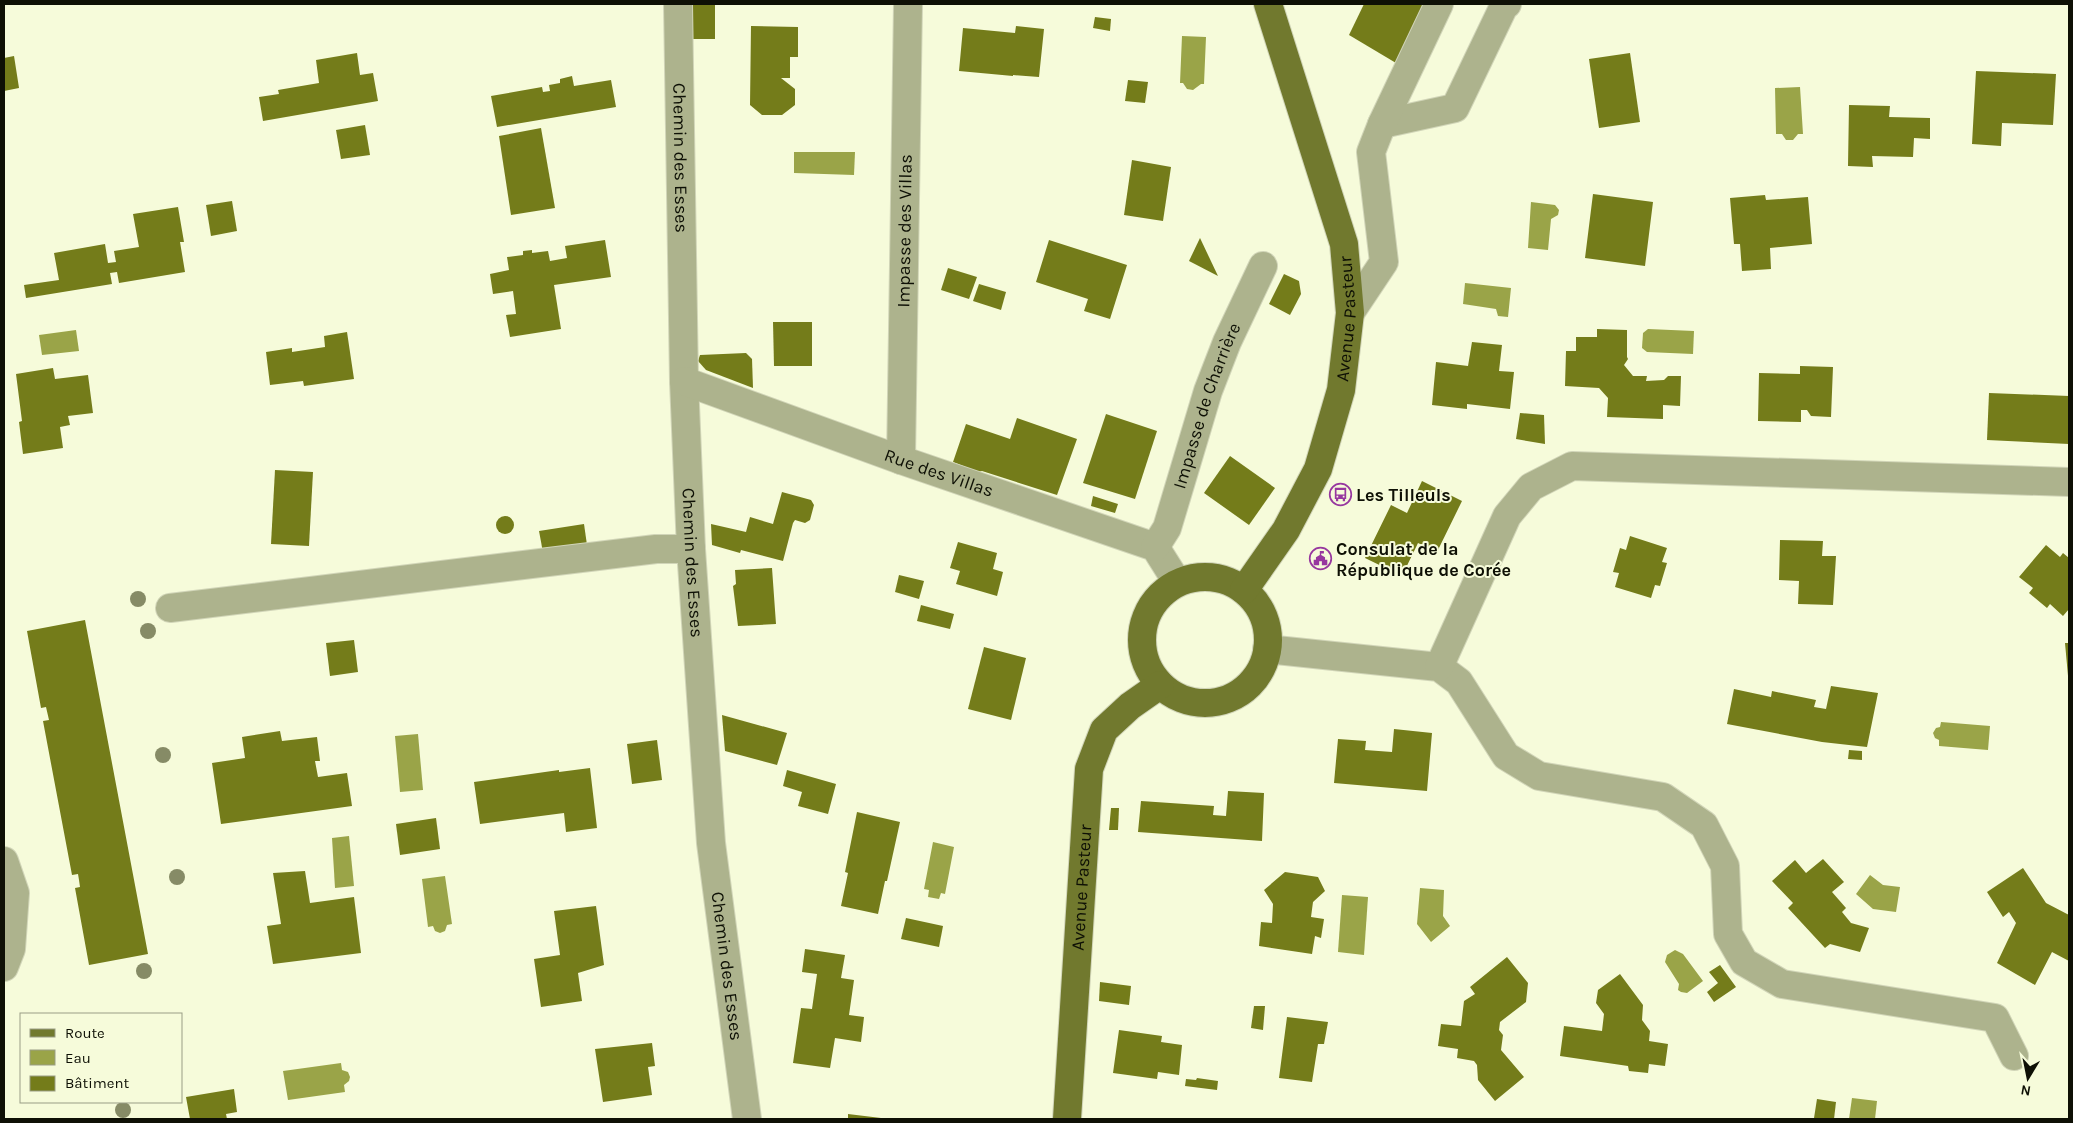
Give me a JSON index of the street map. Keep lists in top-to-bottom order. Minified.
{"streets":{"main road":["Avenue Pasteur"],"street":["Chemin des Esses","Impasse des Villas","Impasse de Charrière","Rue des Villas"]},"crossings":[["Chemin des Esses","Rue des Villas"],["Impasse des Villas","Rue des Villas"],["Impasse de Charrière","Rue des Villas"]],"places":{"bus stop":["Les Tilleuls"],"public building":["Consulat de la République de Corée"]},"legend":["Route","Eau","Bâtiment"],"north":"bottom"}
